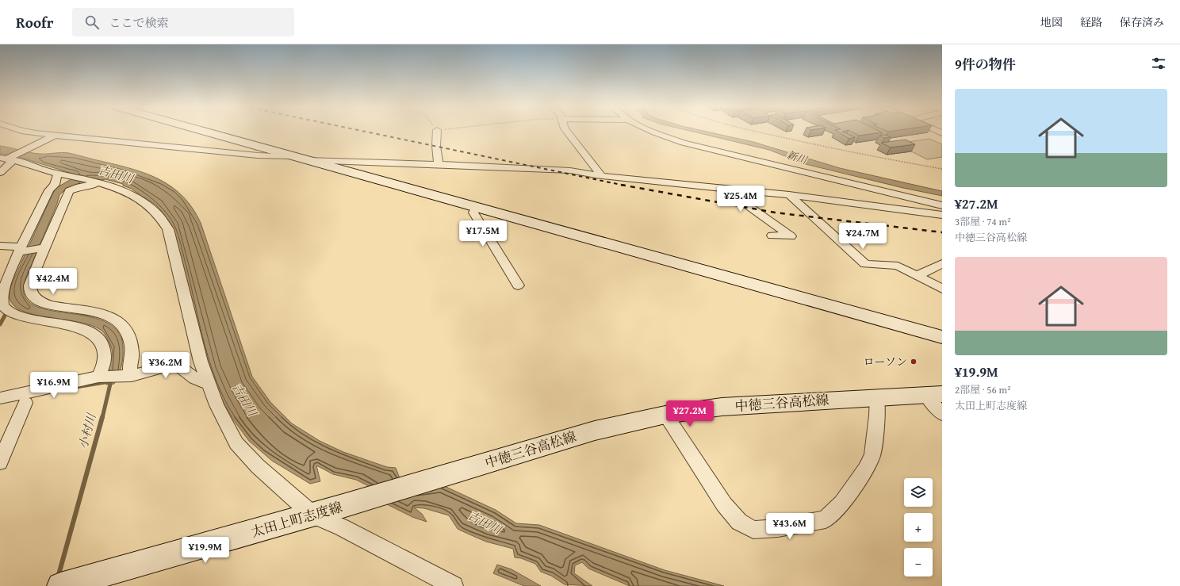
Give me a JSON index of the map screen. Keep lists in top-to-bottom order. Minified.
{"streets":{"street":["中徳三谷高松線","太田上町志度線"]},"crossings":[["中徳三谷高松線","太田上町志度線"]],"water":["新川","吉田川","小村川"],"places":["ローソン"],"page":{"header":"Roofr","search":"ここで検索","nav":["地図","経路","保存済み"],"heading":"9件の物件","list":[{"name":"¥27.2M","note":"3部屋 · 74 m² · 中徳三谷高松線"},{"name":"¥19.9M","note":"2部屋 · 56 m² · 太田上町志度線"}],"price":["¥25.4M","¥17.5M","¥24.7M","¥42.4M","¥36.2M","¥16.9M","¥27.2M","¥43.6M","¥19.9M"],"map_buttons":["+","−"]}}
